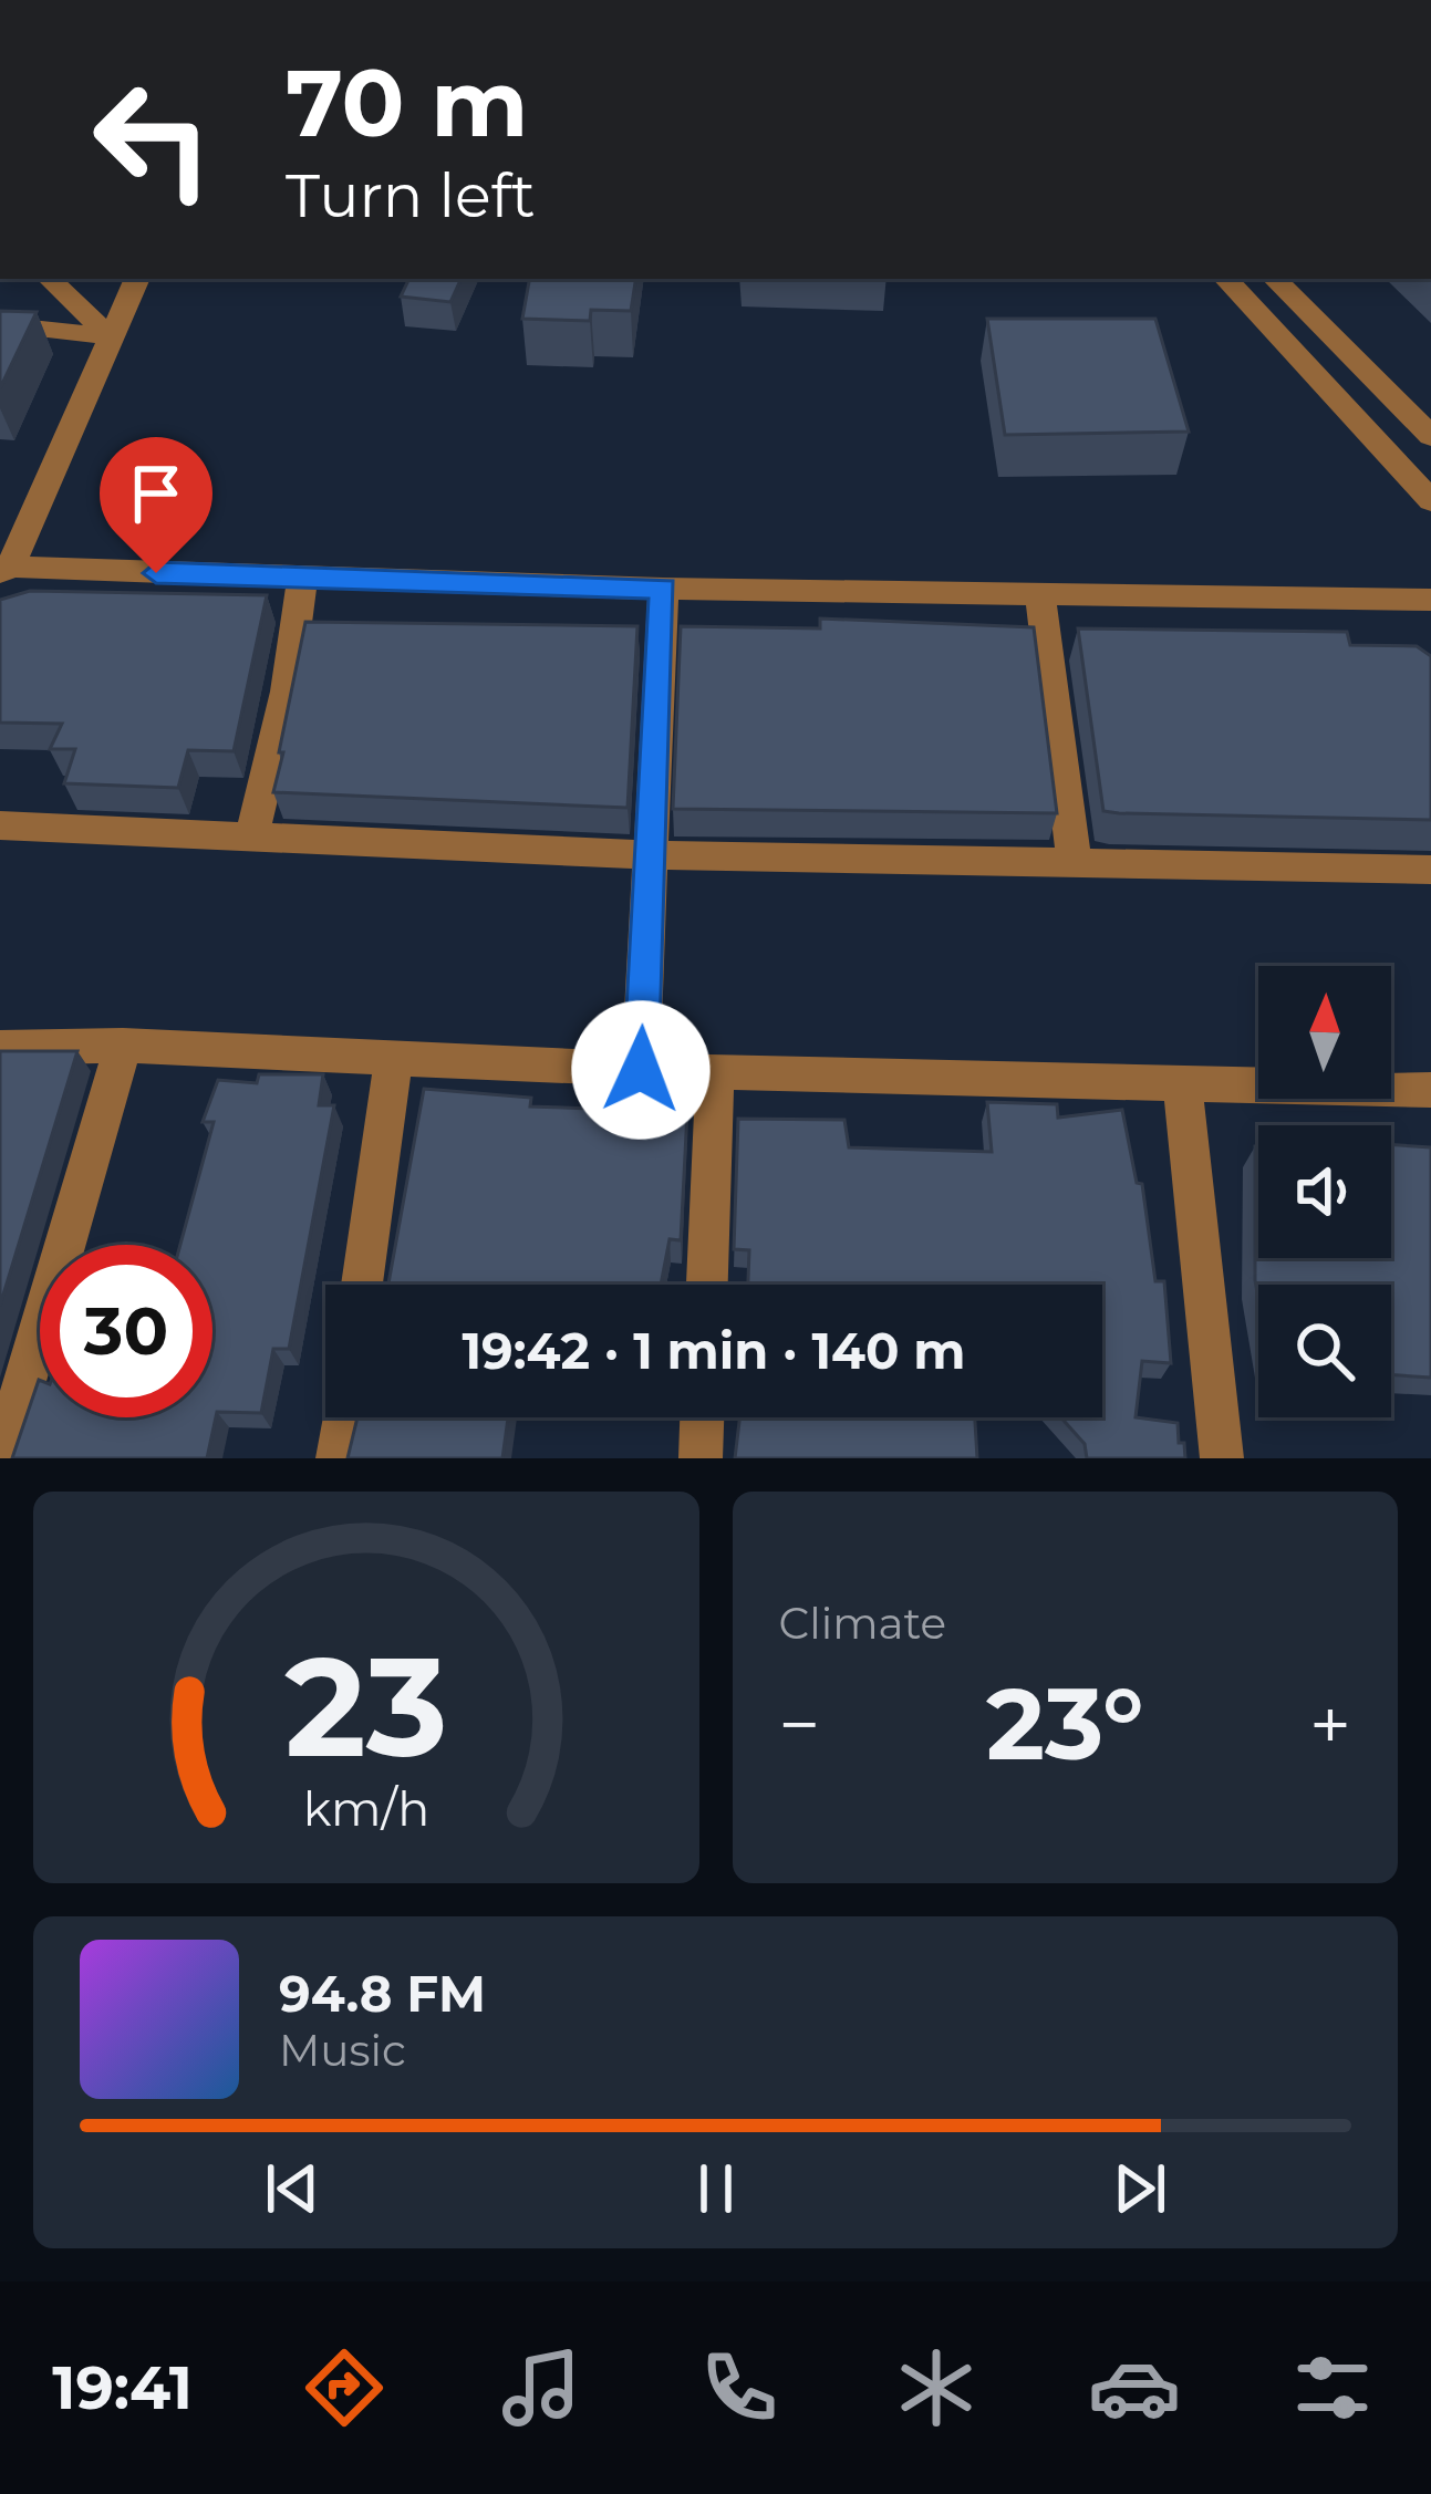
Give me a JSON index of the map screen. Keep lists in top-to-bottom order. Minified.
{"north":"top","page":{"turn":["70 m","Turn left"],"limit":"30","trip":"19:42 · 1 min · 140 m","tile":"Climate","heat":["−","23°","+"],"song":["94.8 FM","Music"],"tabs":"19:41","gauge":["23","km/h"]}}
